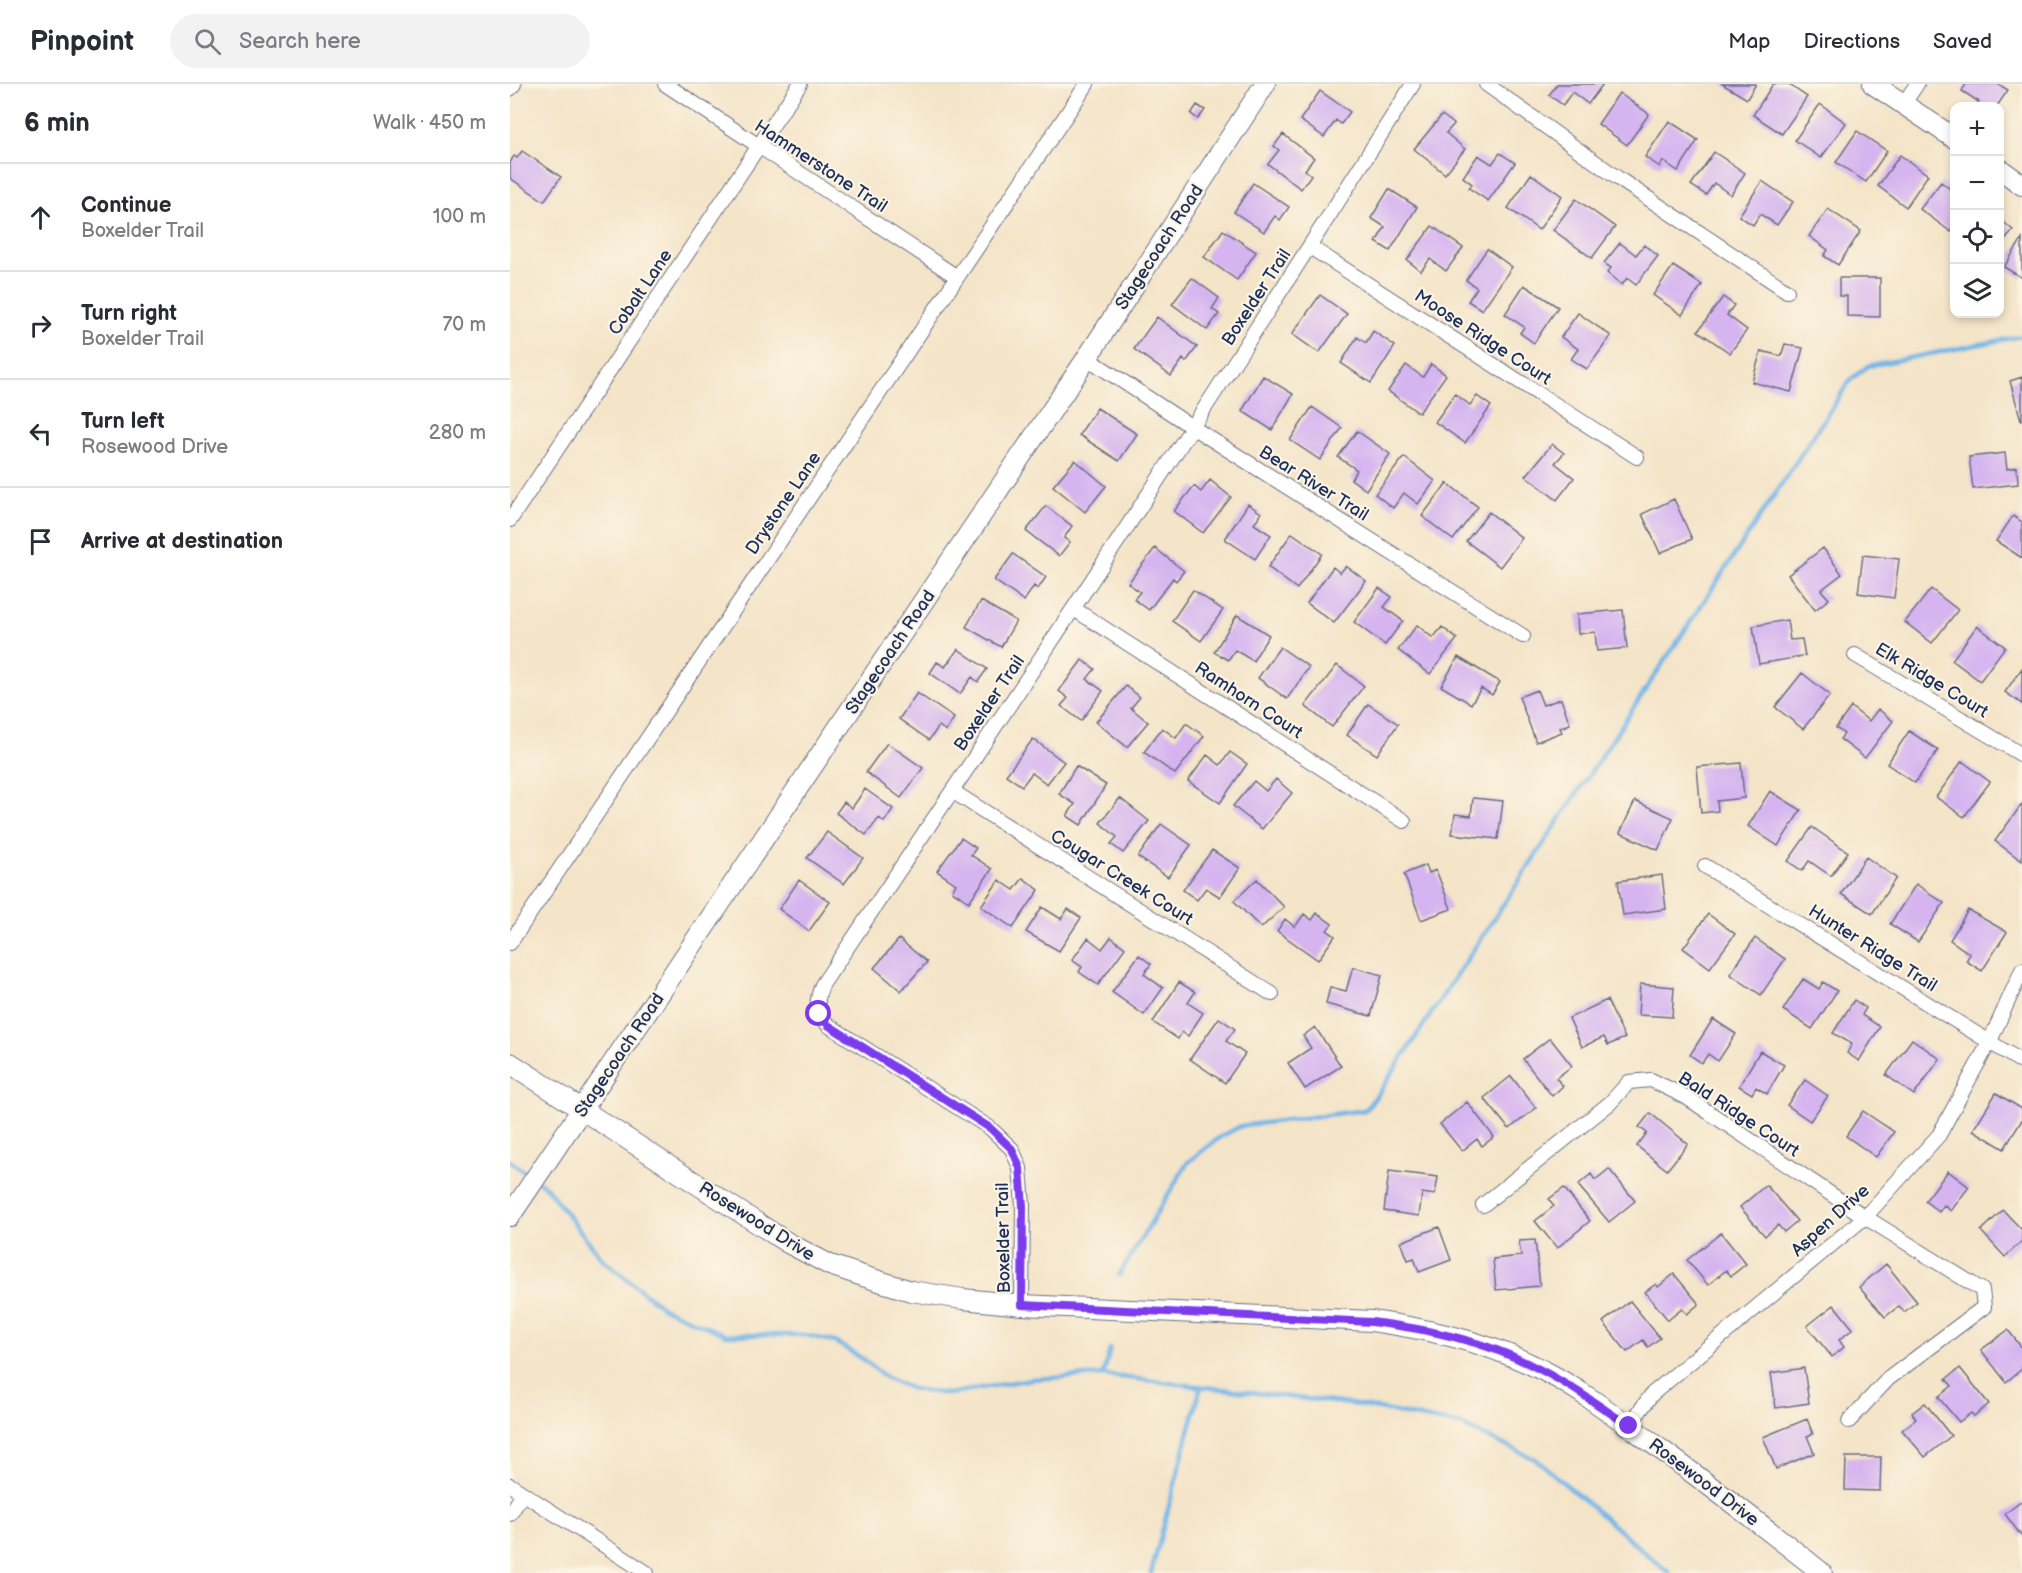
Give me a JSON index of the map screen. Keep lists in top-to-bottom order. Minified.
{"streets":{"main road":["Stagecoach Road","Rosewood Drive"],"street":["Hammerstone Trail","Cobalt Lane","Boxelder Trail","Moose Ridge Court","Bear River Trail","Drystone Lane","Elk Ridge Court","Ramhorn Court","Cougar Creek Court","Hunter Ridge Trail","Bald Ridge Court","Aspen Drive"]},"crossings":[["Hammerstone Trail","Cobalt Lane"],["Hammerstone Trail","Drystone Lane"],["Stagecoach Road","Bear River Trail"],["Stagecoach Road","Rosewood Drive"],["Boxelder Trail","Moose Ridge Court"],["Boxelder Trail","Bear River Trail"],["Boxelder Trail","Ramhorn Court"],["Boxelder Trail","Cougar Creek Court"],["Boxelder Trail","Rosewood Drive"],["Hunter Ridge Trail","Aspen Drive"],["Bald Ridge Court","Aspen Drive"],["Aspen Drive","Rosewood Drive"]],"page":{"header":"Pinpoint","search":"Search here","nav":["Map","Directions","Saved"],"heading":["6 min","Walk · 450 m"],"map_buttons":["+","−"],"list":[["Continue","Boxelder Trail","100 m"],["Turn right","Boxelder Trail","70 m"],["Turn left","Rosewood Drive","280 m"],"Arrive at destination"]}}
